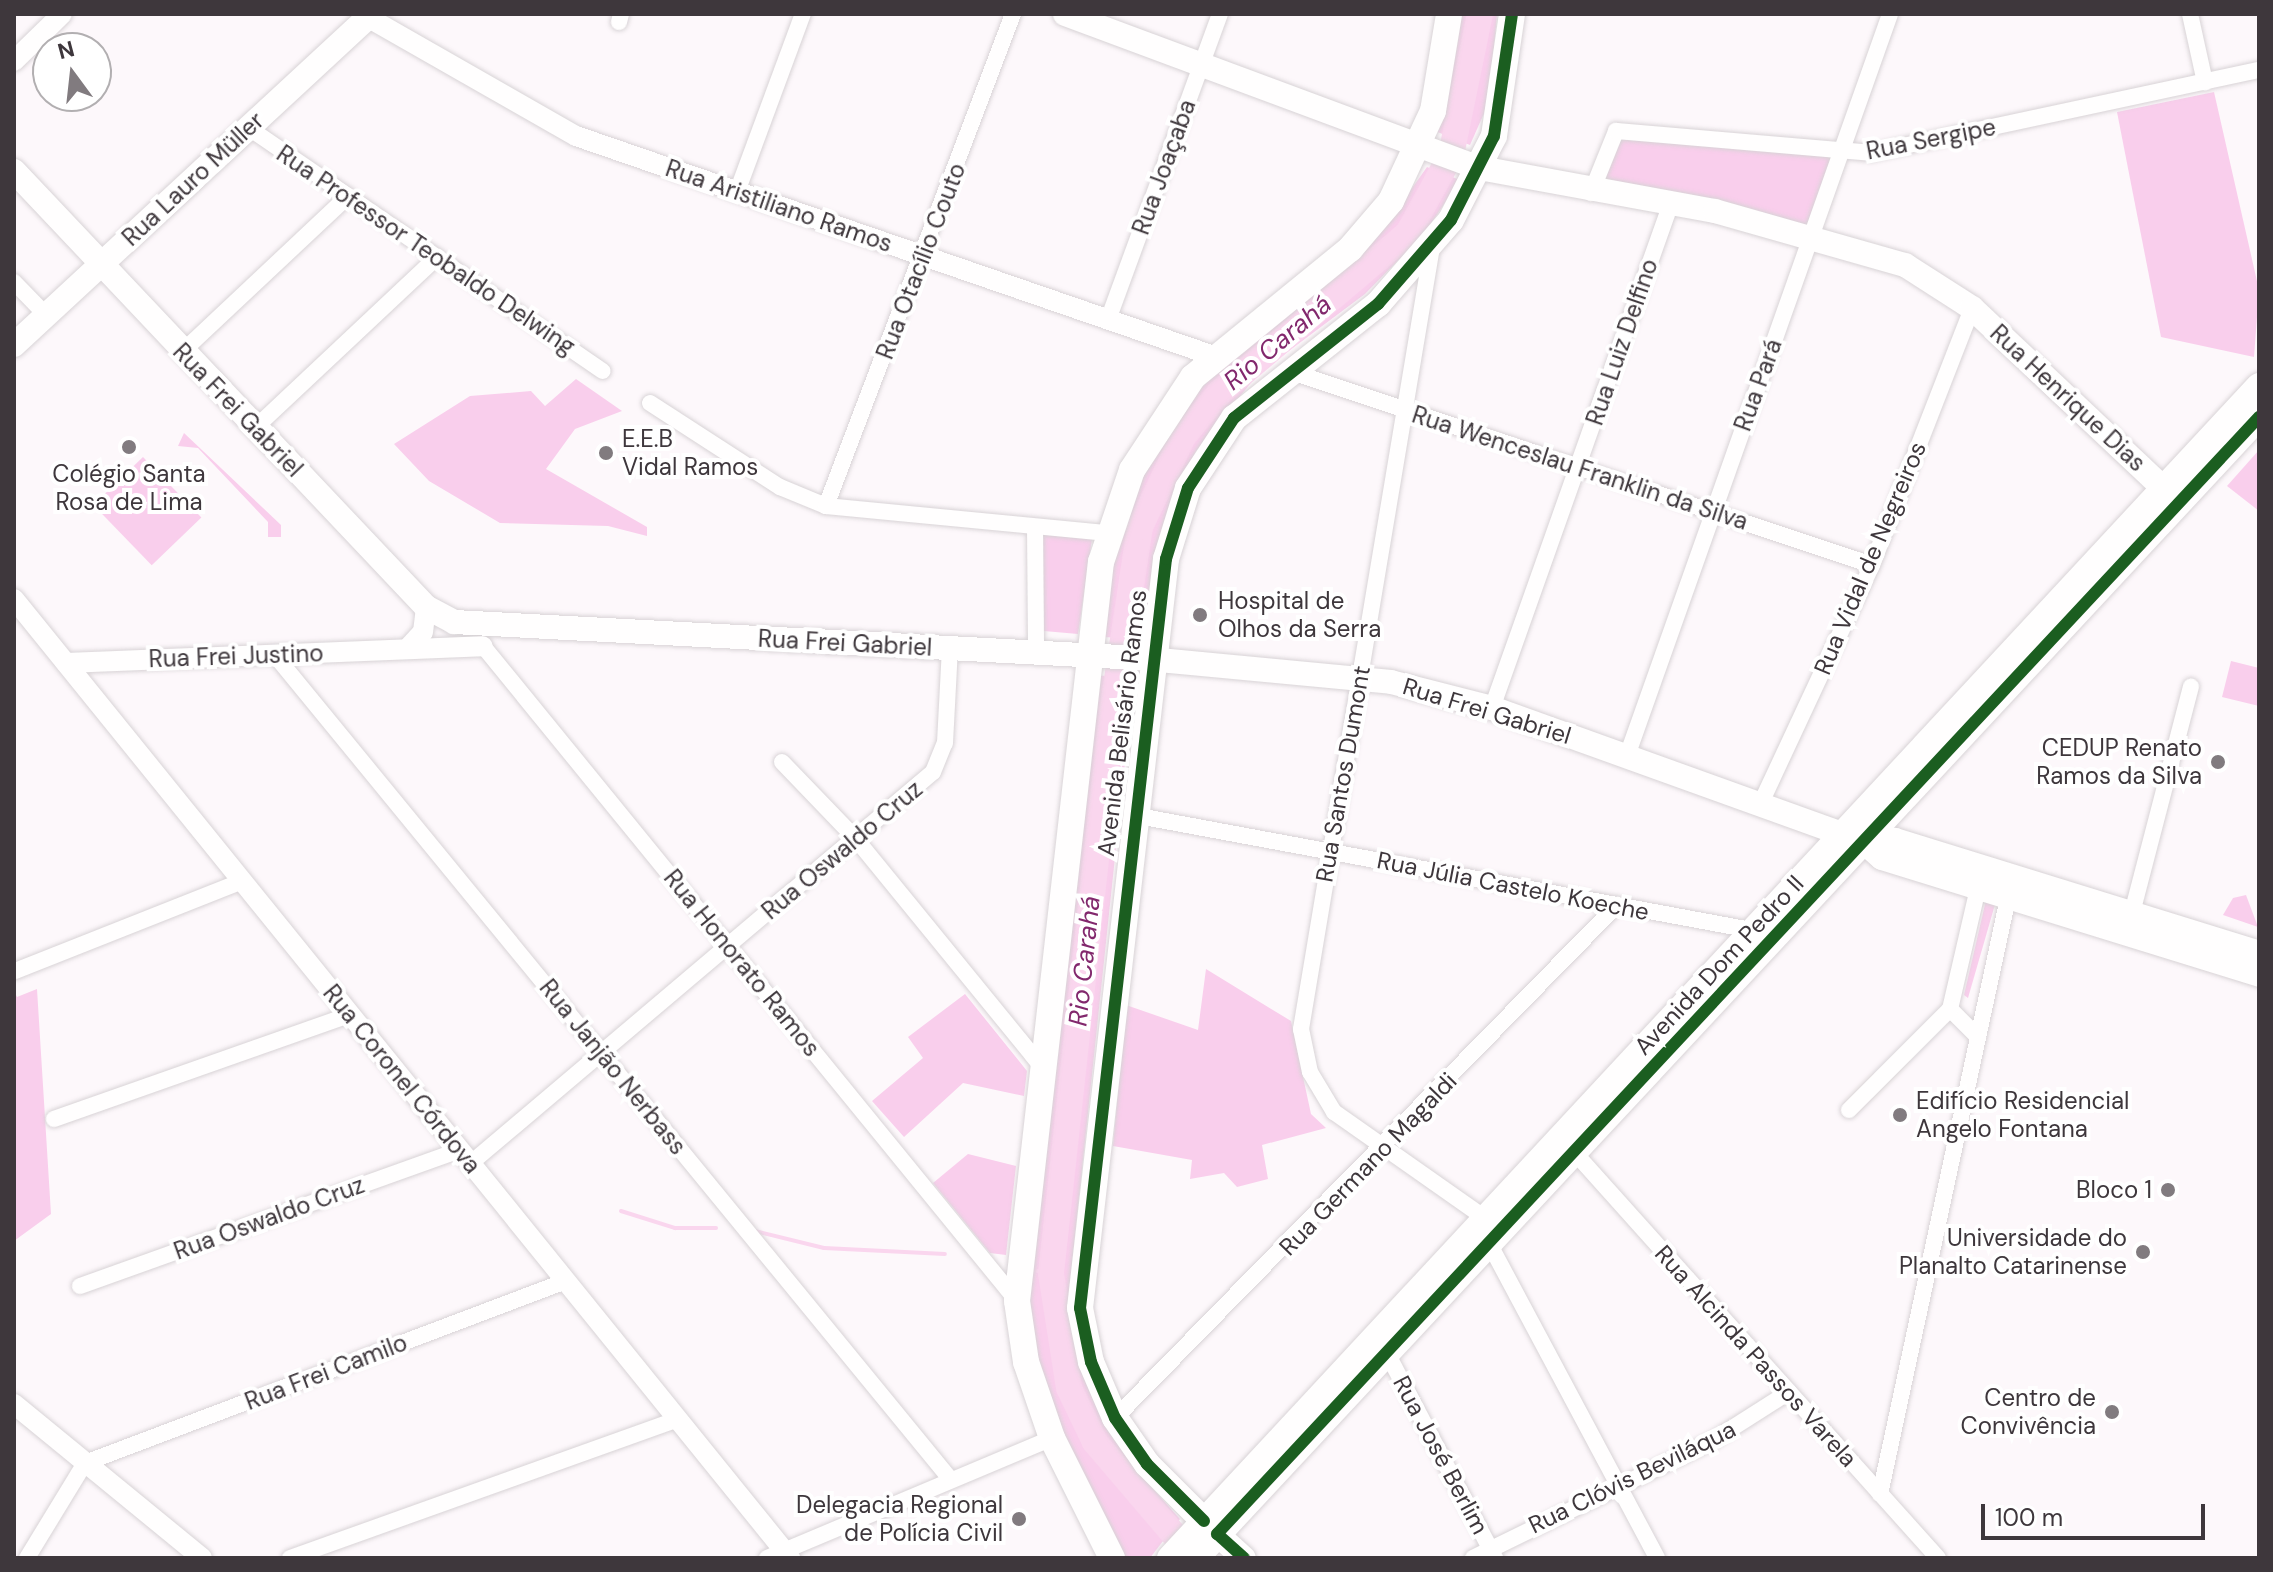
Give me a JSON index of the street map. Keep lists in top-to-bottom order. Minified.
{"streets":{"main road":["Rua Lauro Müller","Rua Henrique Dias","Rua Frei Gabriel","Avenida Belisário Ramos","Avenida Dom Pedro II"],"street":["Rua Sergipe","Rua Joaçaba","Rua Aristiliano Ramos","Rua Professor Teobaldo Delwing","Rua Otacílio Couto","Rua Luiz Delfino","Rua Pará","Rua Wenceslau Franklin da Silva","Rua Vidal de Negreiros","Rua Frei Justino","Rua Santos Dumont","Rua Oswaldo Cruz","Rua Júlia Castelo Koeche","Rua Honorato Ramos","Rua Janjão Nerbass","Rua Coronel Córdova","Rua Germano Magaldi","Rua Alcinda Passos Varela","Rua Frei Camilo","Rua José Berlim","Rua Clóvis Beviláqua"]},"crossings":[["Rua Sergipe","Rua Pará"],["Rua Sergipe","Rua Henrique Dias"],["Rua Joaçaba","Rua Aristiliano Ramos"],["Rua Joaçaba","Rua Henrique Dias"],["Rua Lauro Müller","Rua Aristiliano Ramos"],["Rua Lauro Müller","Rua Professor Teobaldo Delwing"],["Rua Lauro Müller","Rua Frei Gabriel"],["Rua Aristiliano Ramos","Rua Otacílio Couto"],["Rua Aristiliano Ramos","Avenida Belisário Ramos"],["Rua Luiz Delfino","Rua Henrique Dias"],["Rua Luiz Delfino","Rua Frei Gabriel"],["Rua Luiz Delfino","Rua Wenceslau Franklin da Silva"],["Rua Pará","Rua Henrique Dias"],["Rua Pará","Rua Frei Gabriel"],["Rua Pará","Rua Wenceslau Franklin da Silva"],["Rua Henrique Dias","Rua Vidal de Negreiros"],["Rua Henrique Dias","Avenida Belisário Ramos"],["Rua Henrique Dias","Avenida Dom Pedro II"],["Rua Frei Gabriel","Rua Vidal de Negreiros"],["Rua Frei Gabriel","Avenida Belisário Ramos"],["Rua Frei Gabriel","Rua Santos Dumont"],["Rua Frei Gabriel","Rua Oswaldo Cruz"],["Rua Frei Gabriel","Rua Honorato Ramos"],["Rua Frei Gabriel","Avenida Dom Pedro II"],["Rua Wenceslau Franklin da Silva","Rua Vidal de Negreiros"],["Rua Wenceslau Franklin da Silva","Avenida Belisário Ramos"],["Rua Wenceslau Franklin da Silva","Rua Santos Dumont"],["Rua Frei Justino","Rua Honorato Ramos"],["Rua Frei Justino","Rua Janjão Nerbass"],["Rua Frei Justino","Rua Coronel Córdova"],["Avenida Belisário Ramos","Rua Santos Dumont"],["Avenida Belisário Ramos","Rua Júlia Castelo Koeche"],["Avenida Belisário Ramos","Rua Honorato Ramos"],["Avenida Belisário Ramos","Avenida Dom Pedro II"],["Avenida Belisário Ramos","Rua Germano Magaldi"],["Rua Santos Dumont","Rua Júlia Castelo Koeche"],["Rua Santos Dumont","Avenida Dom Pedro II"],["Rua Santos Dumont","Rua Germano Magaldi"],["Rua Oswaldo Cruz","Rua Honorato Ramos"],["Rua Oswaldo Cruz","Rua Janjão Nerbass"],["Rua Oswaldo Cruz","Rua Coronel Córdova"],["Rua Júlia Castelo Koeche","Avenida Dom Pedro II"],["Rua Júlia Castelo Koeche","Rua Germano Magaldi"],["Avenida Dom Pedro II","Rua Alcinda Passos Varela"],["Avenida Dom Pedro II","Rua José Berlim"],["Rua Coronel Córdova","Rua Frei Camilo"],["Rua Alcinda Passos Varela","Rua Clóvis Beviláqua"],["Rua José Berlim","Rua Clóvis Beviláqua"]],"water":["Rio Carahá"],"places":["Colégio Santa Rosa de Lima","E.E.B Vidal Ramos","Hospital de Olhos da Serra","CEDUP Renato Ramos da Silva","Edifício Residencial Angelo Fontana","Bloco 1","Universidade do Planalto Catarinense","Centro de Convivência","Delegacia Regional de Polícia Civil"],"scale_bar":"100 m","north":"top"}
